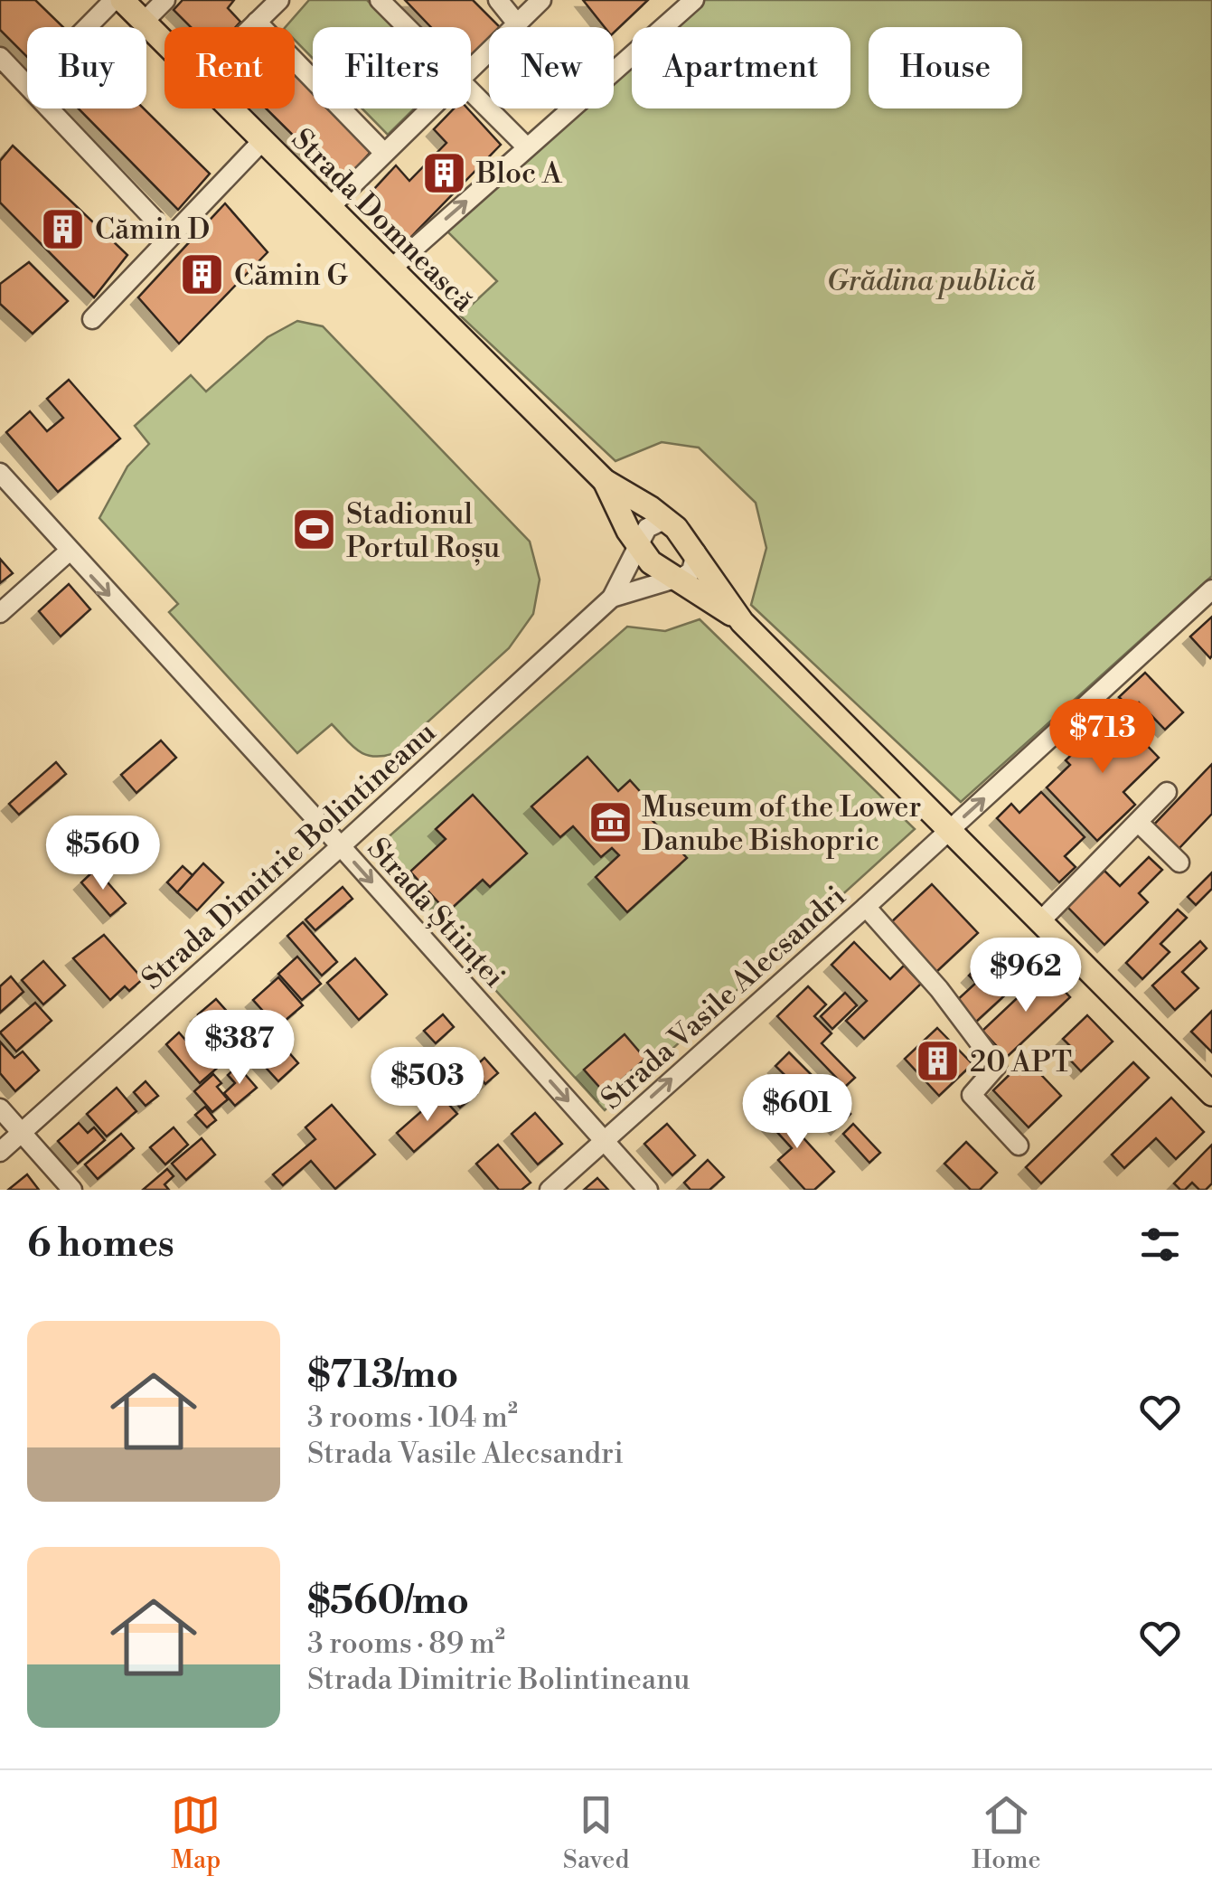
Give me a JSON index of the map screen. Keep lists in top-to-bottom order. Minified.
{"streets":{"main road":["Strada Domnească"],"street":["Strada Dimitrie Bolintineanu","Strada Științei","Strada Vasile Alecsandri"]},"crossings":[["Strada Domnească","Strada Dimitrie Bolintineanu"],["Strada Domnească","Strada Vasile Alecsandri"],["Strada Dimitrie Bolintineanu","Strada Științei"],["Strada Științei","Strada Vasile Alecsandri"]],"one_way":["Strada Științei","Strada Vasile Alecsandri"],"parks":["Grădina publică"],"places":{"building":["Bloc A","Cămin D","Cămin G","20 APT"],"sports":["Stadionul Portul Roșu"],"museum":["Museum of the Lower Danube Bishopric"]},"page":{"chip":["Buy","Rent","Filters","New","Apartment","House"],"price":["$713","$560","$962","$387","$503","$601"],"heading":"6 homes","list":[{"name":"$713/mo","note":"3 rooms · 104 m² · Strada Vasile Alecsandri"},{"name":"$560/mo","note":"3 rooms · 89 m² · Strada Dimitrie Bolintineanu"}],"tabs":["Map","Saved","Home"]}}
